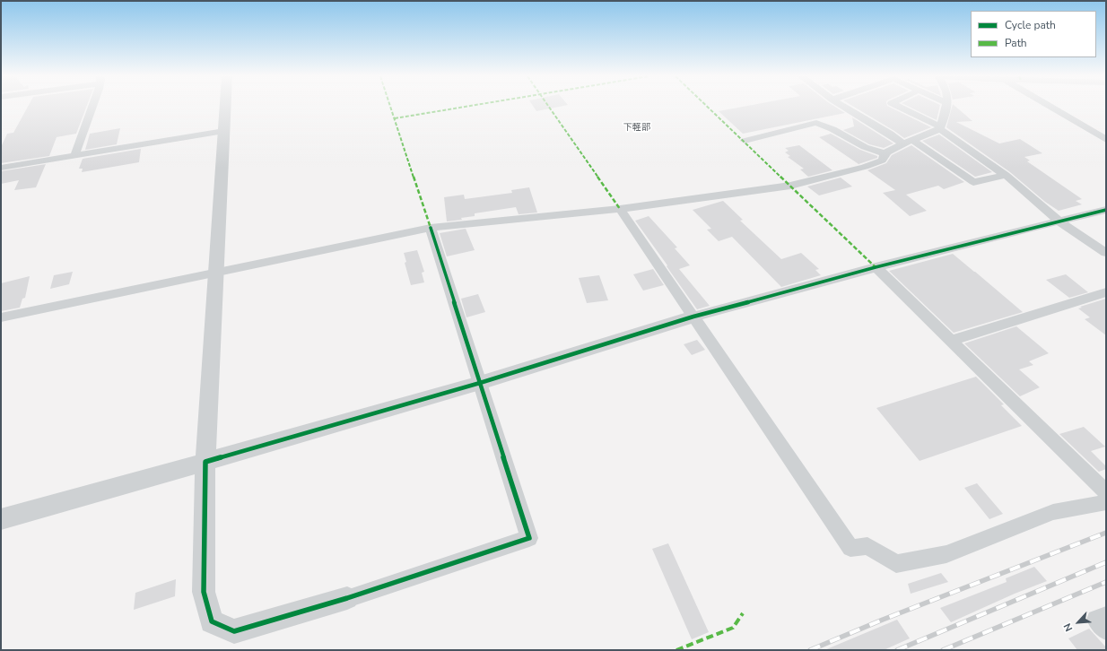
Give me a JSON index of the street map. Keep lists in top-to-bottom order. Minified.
{"districts":["下軽部"],"legend":["Cycle path","Path"],"north":"bottom left"}
